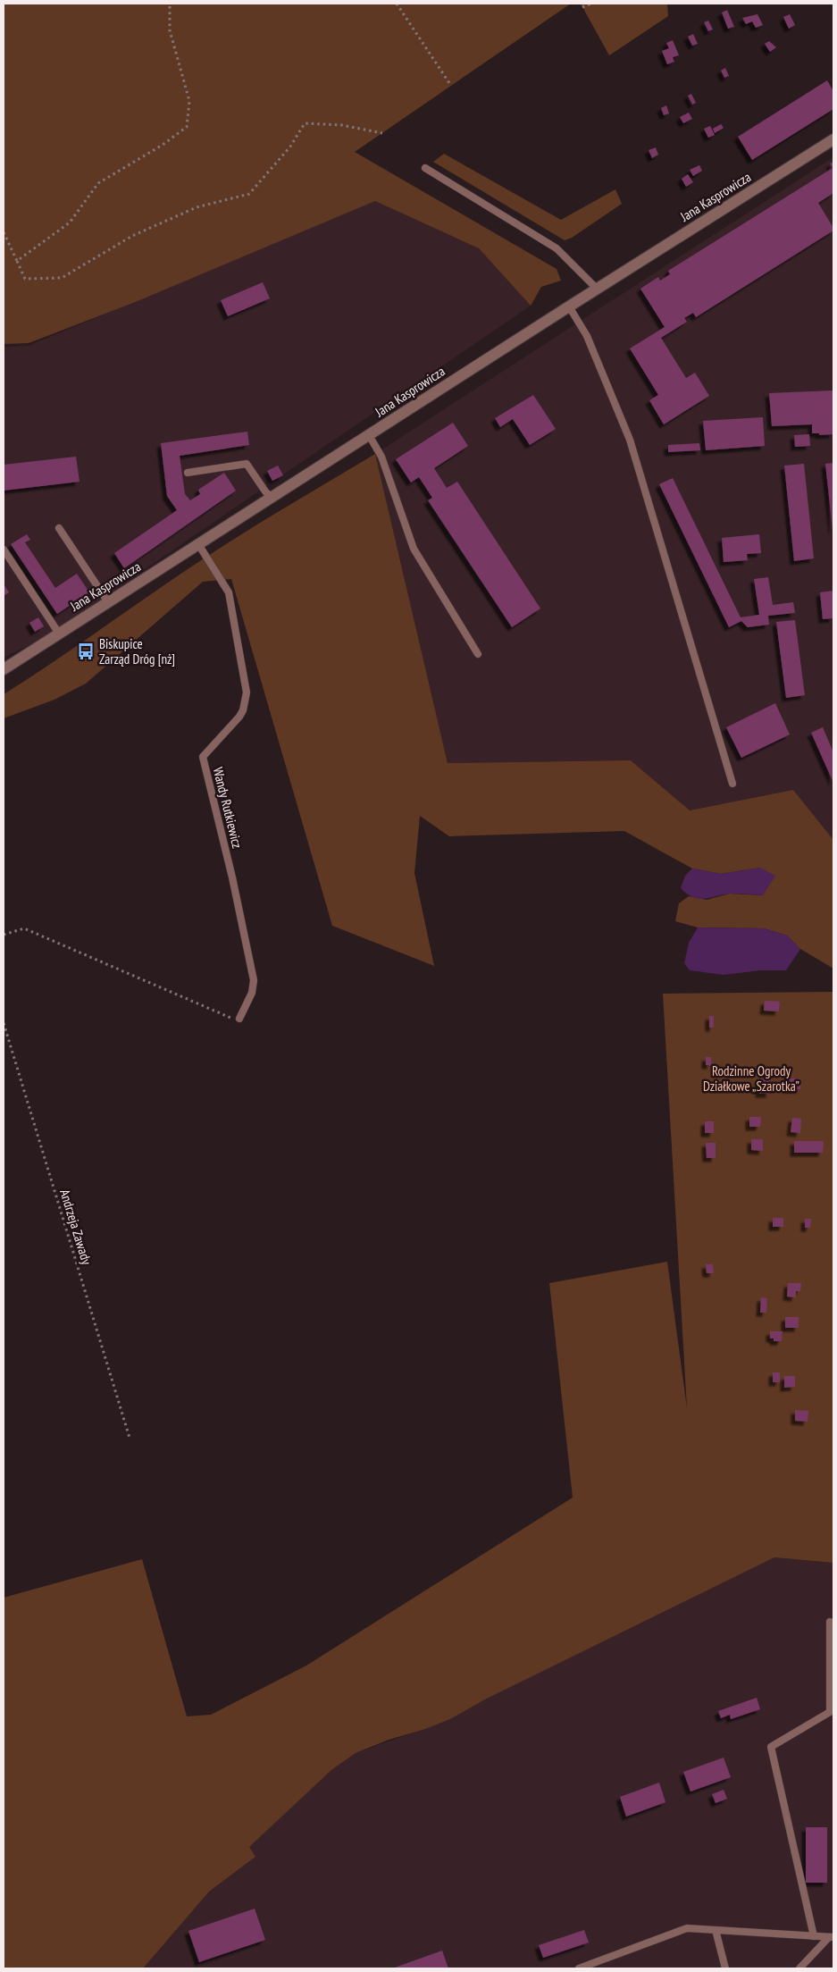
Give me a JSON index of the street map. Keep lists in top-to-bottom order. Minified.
{"streets":{"street":["Jana Kasprowicza"],"lane":["Wandy Rutkiewicz"],"path":["Andrzeja Zawady"]},"crossings":[["Jana Kasprowicza","Wandy Rutkiewicz"]],"parks":["Rodzinne Ogrody Działkowe „Szarotka”"],"places":{"bus stop":["Biskupice Zarząd Dróg [nż]"]}}
